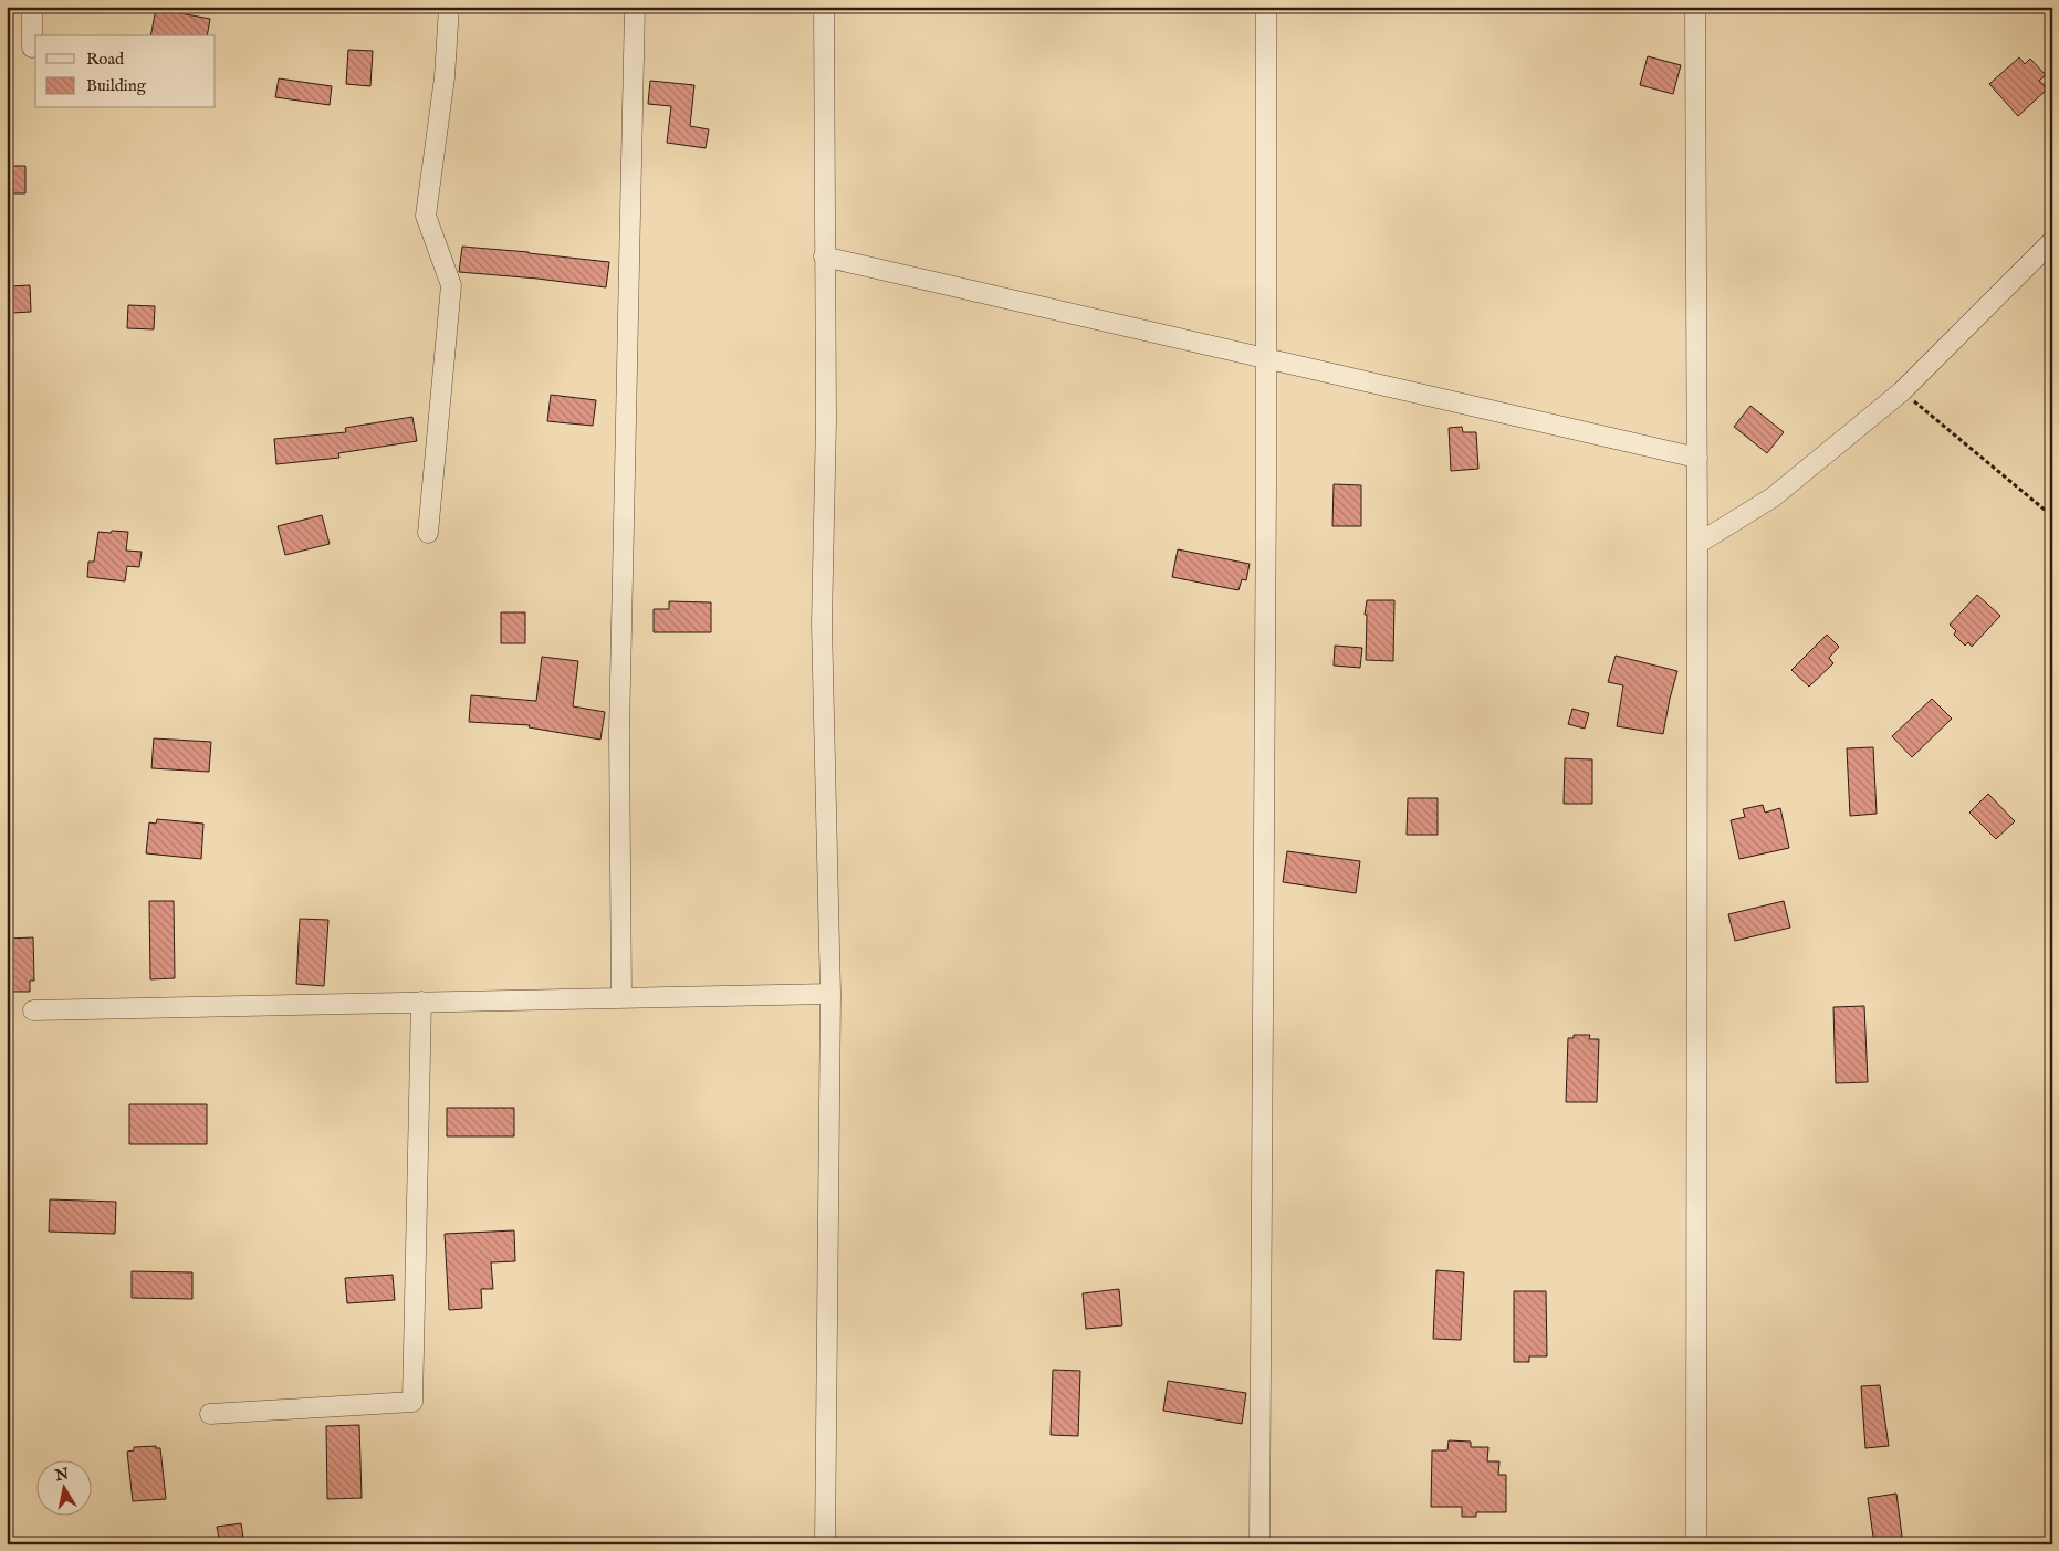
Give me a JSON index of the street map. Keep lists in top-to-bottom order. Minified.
{"legend":["Road","Building"],"north":"top"}
